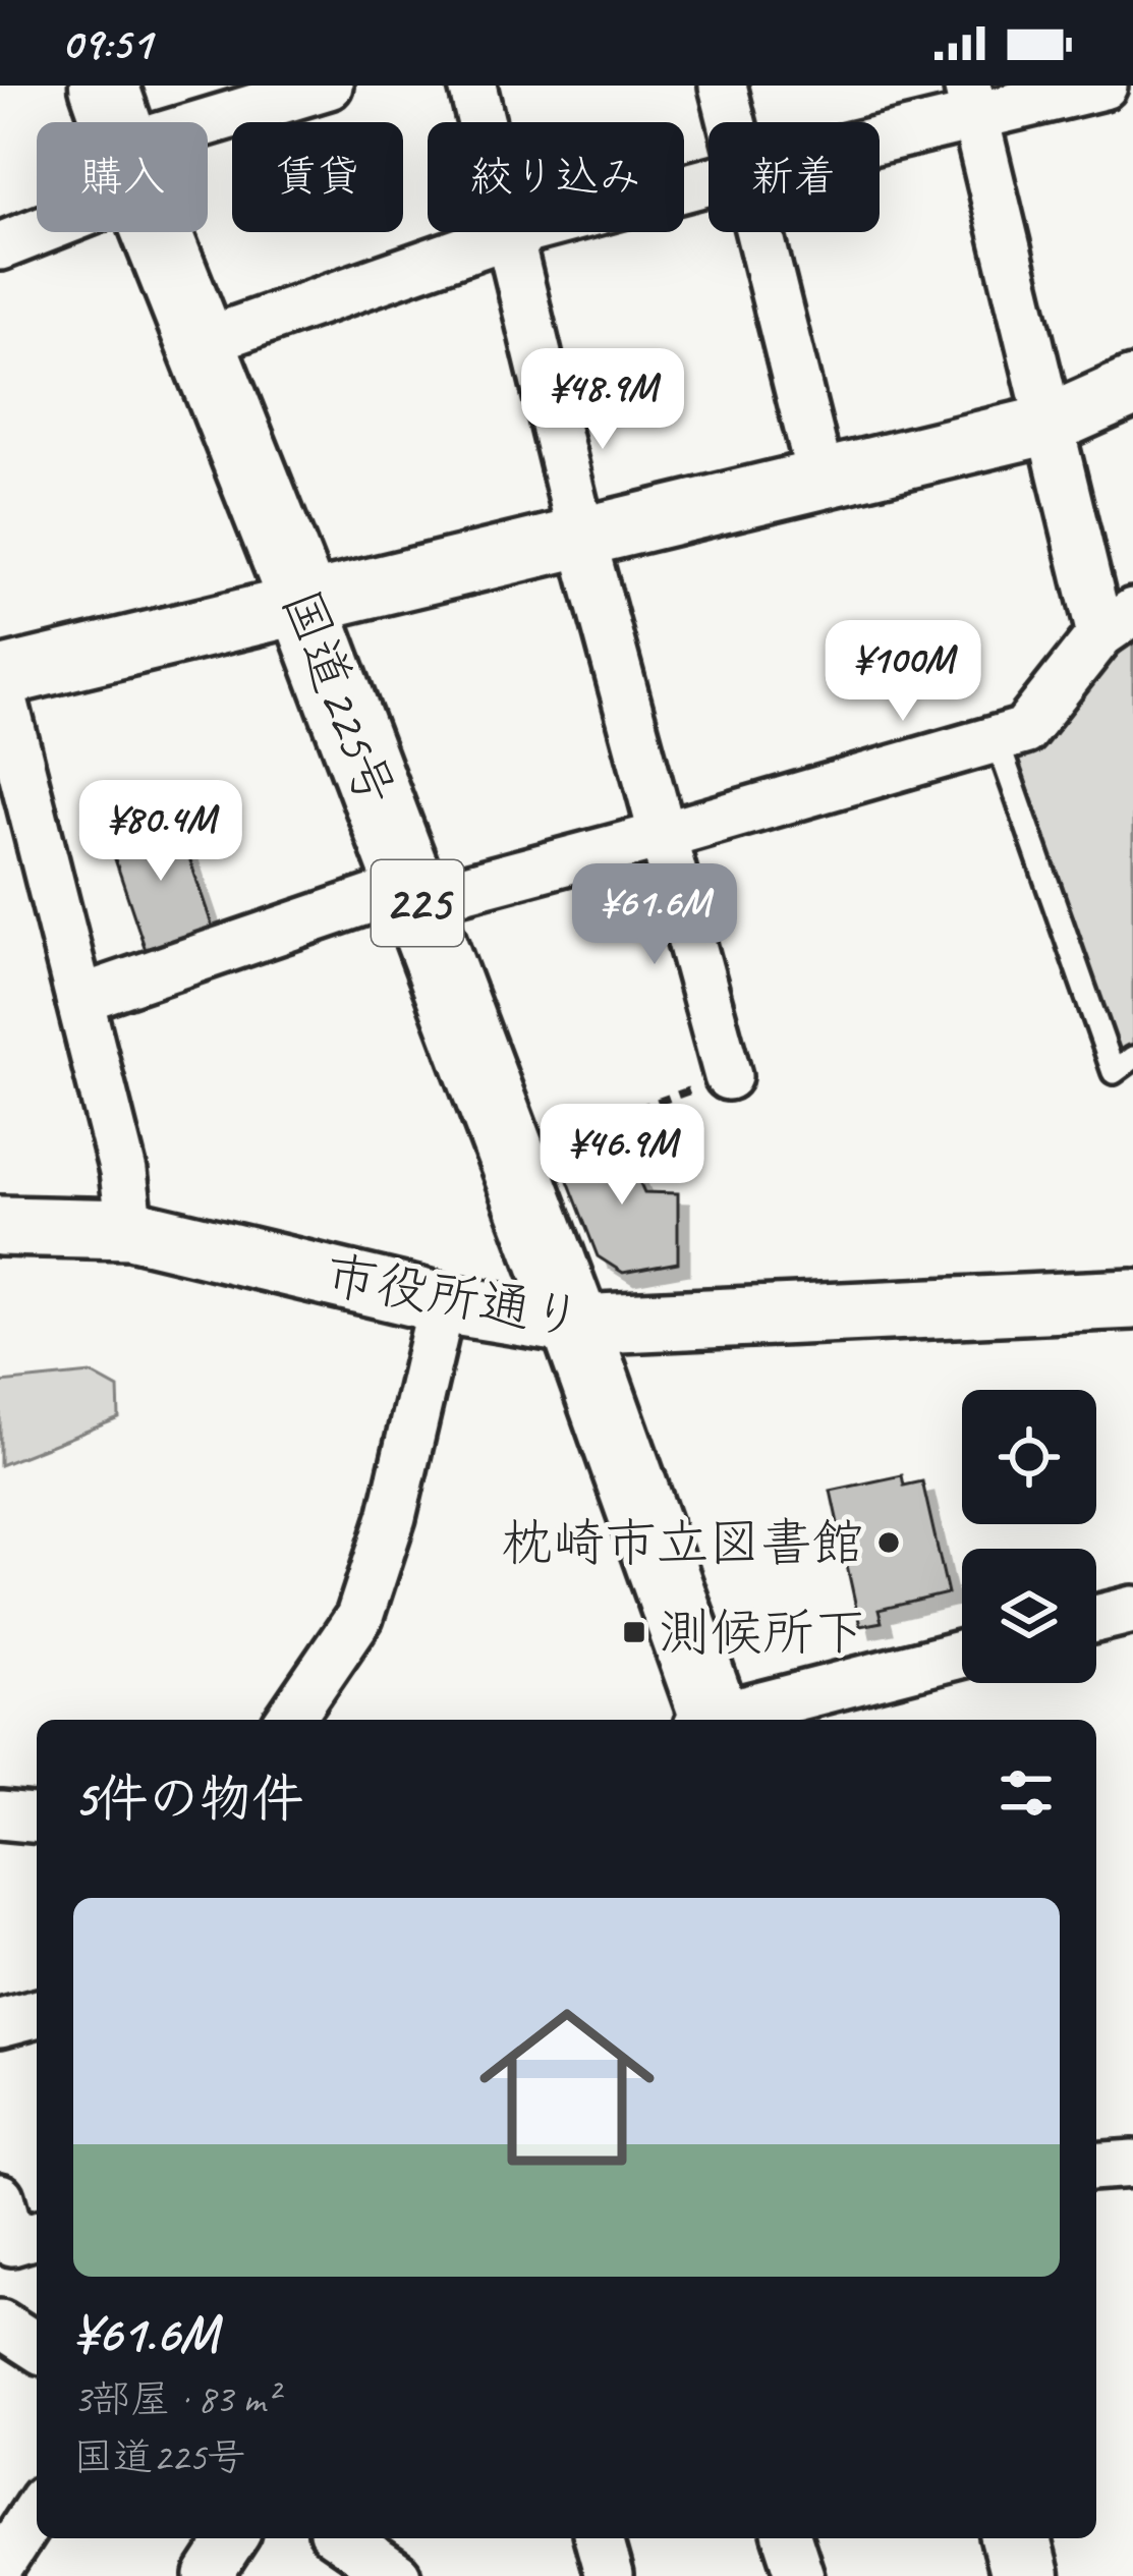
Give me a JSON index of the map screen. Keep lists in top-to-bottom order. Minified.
{"streets":{"highway":["国道225号","225"],"street":["市役所通り"]},"crossings":[["国道225号","市役所通り"]],"places":{"other":["枕崎市立図書館"],"transit":["測候所下"]},"page":{"status":"09:51","chip":["購入","賃貸","絞り込み","新着"],"price":["¥48.9M","¥100M","¥80.4M","¥61.6M","¥46.9M"],"heading":"5件の物件","list":[{"name":"¥61.6M","note":"3部屋 · 83 m² · 国道225号"}]}}
